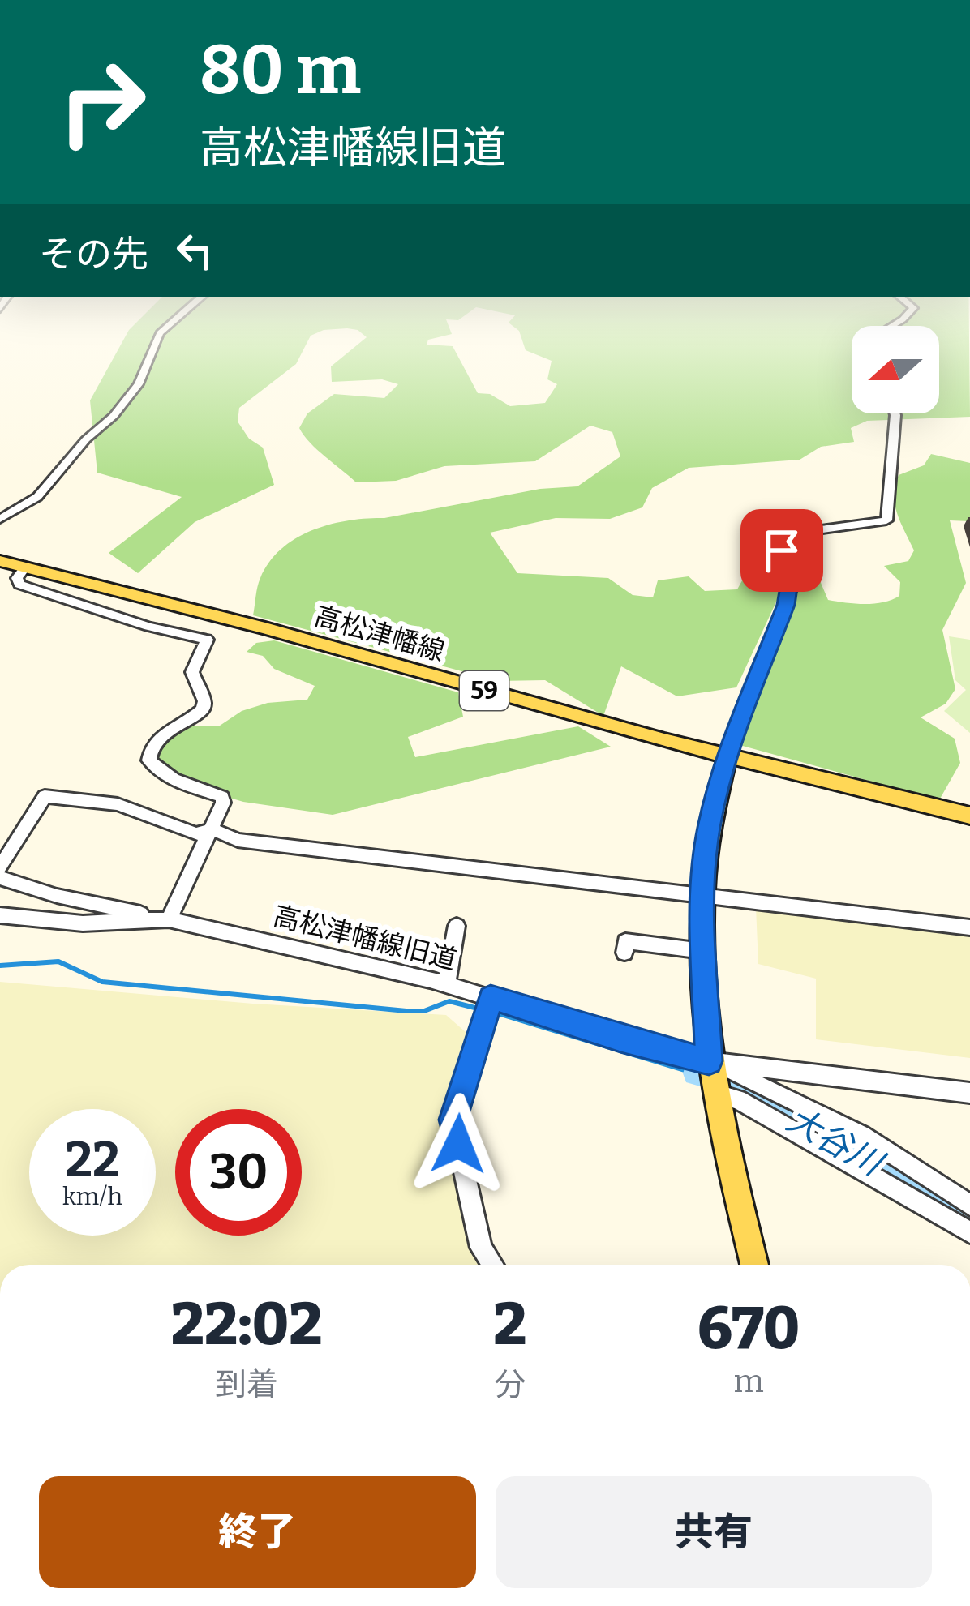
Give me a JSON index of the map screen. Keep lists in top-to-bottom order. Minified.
{"streets":{"main road":["高松津幡線","59"],"street":["高松津幡線旧道"]},"water":["大谷川"],"north":"left","page":{"turn":["80 m","高松津幡線旧道"],"then":"その先","speed":"22 km/h","limit":"30","eta":["22:02","到着","2","分","670","m"],"buttons":["終了","共有"]}}
